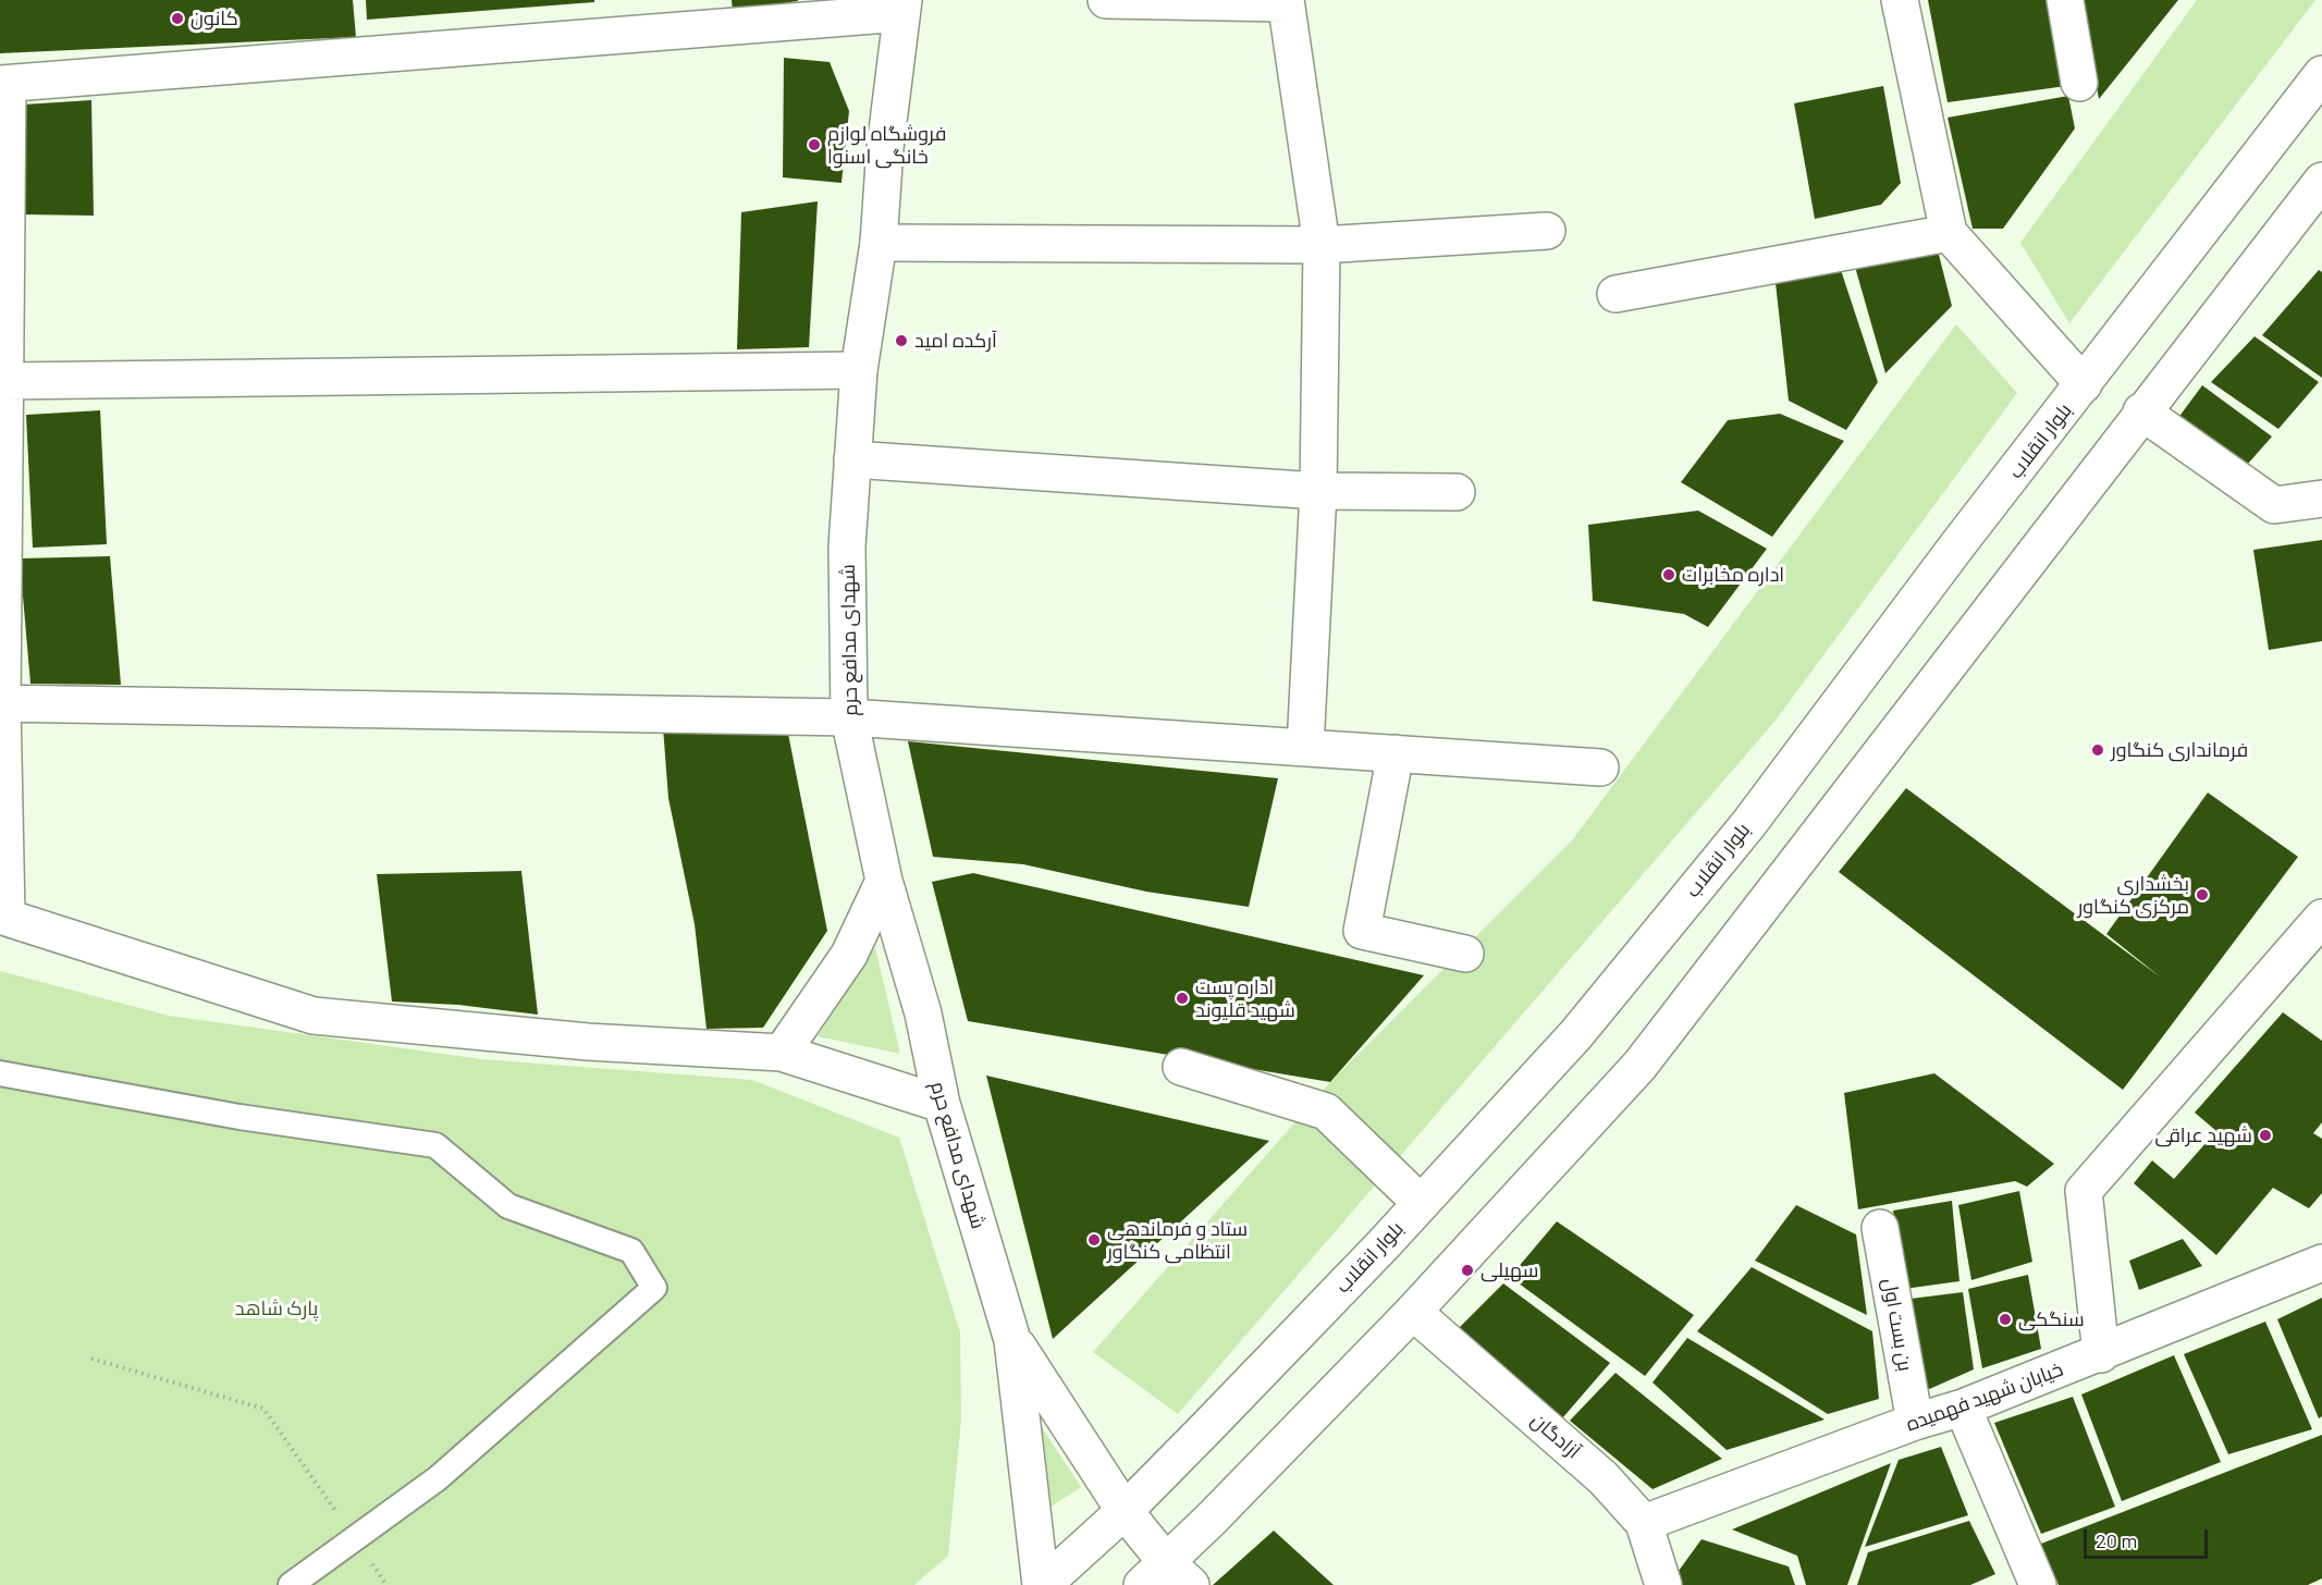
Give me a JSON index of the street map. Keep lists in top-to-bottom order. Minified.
{"streets":{"street":["بلوار انقلاب","شهدای مدافع حرم","بن بست اول","خیابان شهید فهمیده","آزادگان"]},"crossings":[["بن بست اول","خیابان شهید فهمیده"],["خیابان شهید فهمیده","آزادگان"]],"parks":["پارک شاهد"],"places":["کانون","فروشگاه لوازم خانگی اسنوا","آرکده امید","اداره مخابرات","فرمانداری کنگاور","بخشداری مرکزی کنگاور","اداره پست شهید قلیوند","شهید عراقی","ستاد و فرماندهی انتظامی کنگاور","سهیلی","سنگکی"],"scale_bar":"20 m"}
